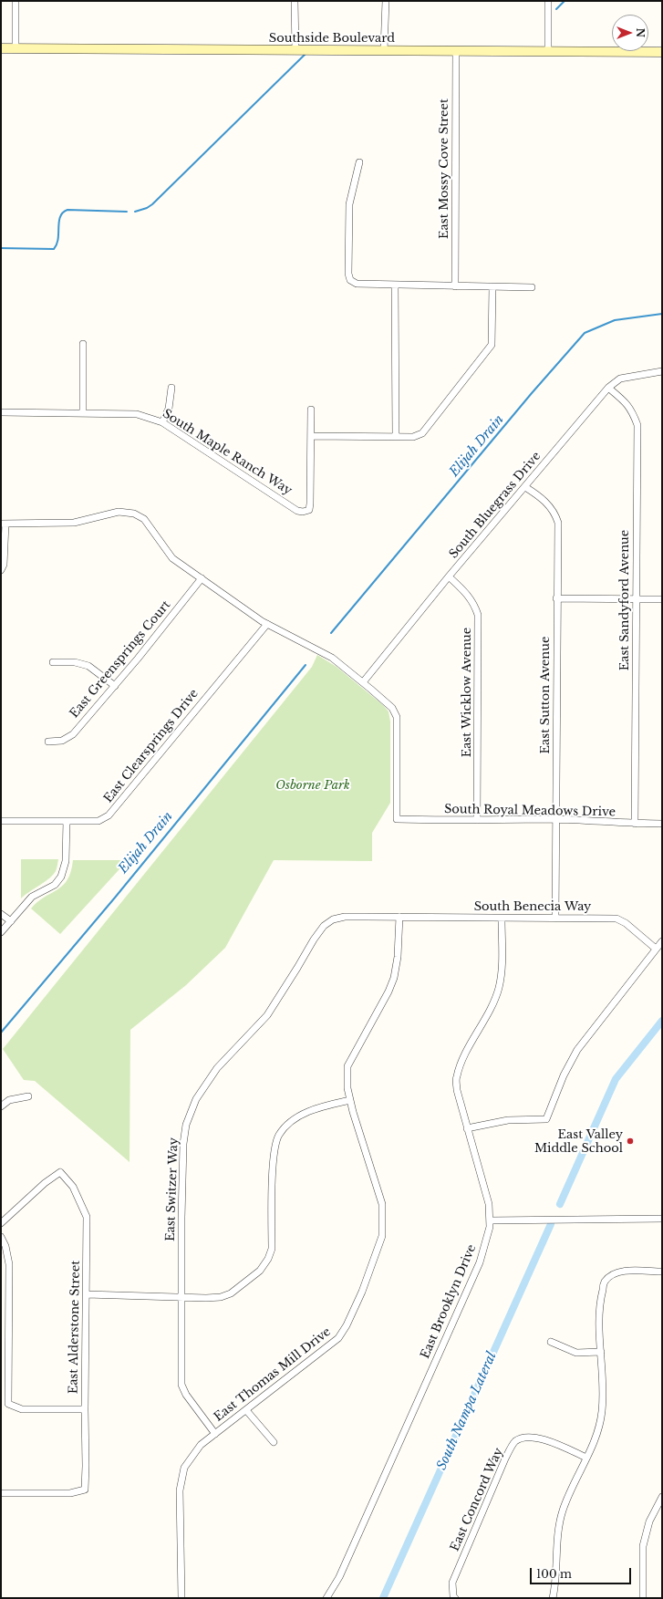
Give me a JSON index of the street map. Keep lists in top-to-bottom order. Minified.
{"streets":{"main road":["Southside Boulevard"],"street":["East Mossy Cove Street","South Maple Ranch Way","South Bluegrass Drive","East Sandyford Avenue","East Greensprings Court","East Wicklow Avenue","East Sutton Avenue","East Clearsprings Drive","South Royal Meadows Drive","South Benecia Way","East Switzer Way","East Brooklyn Drive","East Alderstone Street","East Thomas Mill Drive","East Concord Way"]},"crossings":[["Southside Boulevard","East Mossy Cove Street"],["South Bluegrass Drive","East Sandyford Avenue"],["South Bluegrass Drive","East Wicklow Avenue"],["South Bluegrass Drive","East Sutton Avenue"],["South Bluegrass Drive","South Royal Meadows Drive"],["East Sandyford Avenue","South Royal Meadows Drive"],["East Wicklow Avenue","South Royal Meadows Drive"],["East Sutton Avenue","South Royal Meadows Drive"],["East Sutton Avenue","South Benecia Way"],["South Benecia Way","East Switzer Way"],["South Benecia Way","East Brooklyn Drive"],["South Benecia Way","East Thomas Mill Drive"],["East Switzer Way","East Thomas Mill Drive"]],"water":["Elijah Drain","South Nampa Lateral"],"parks":["Osborne Park"],"places":["East Valley Middle School"],"scale_bar":"100 m","north":"right"}
